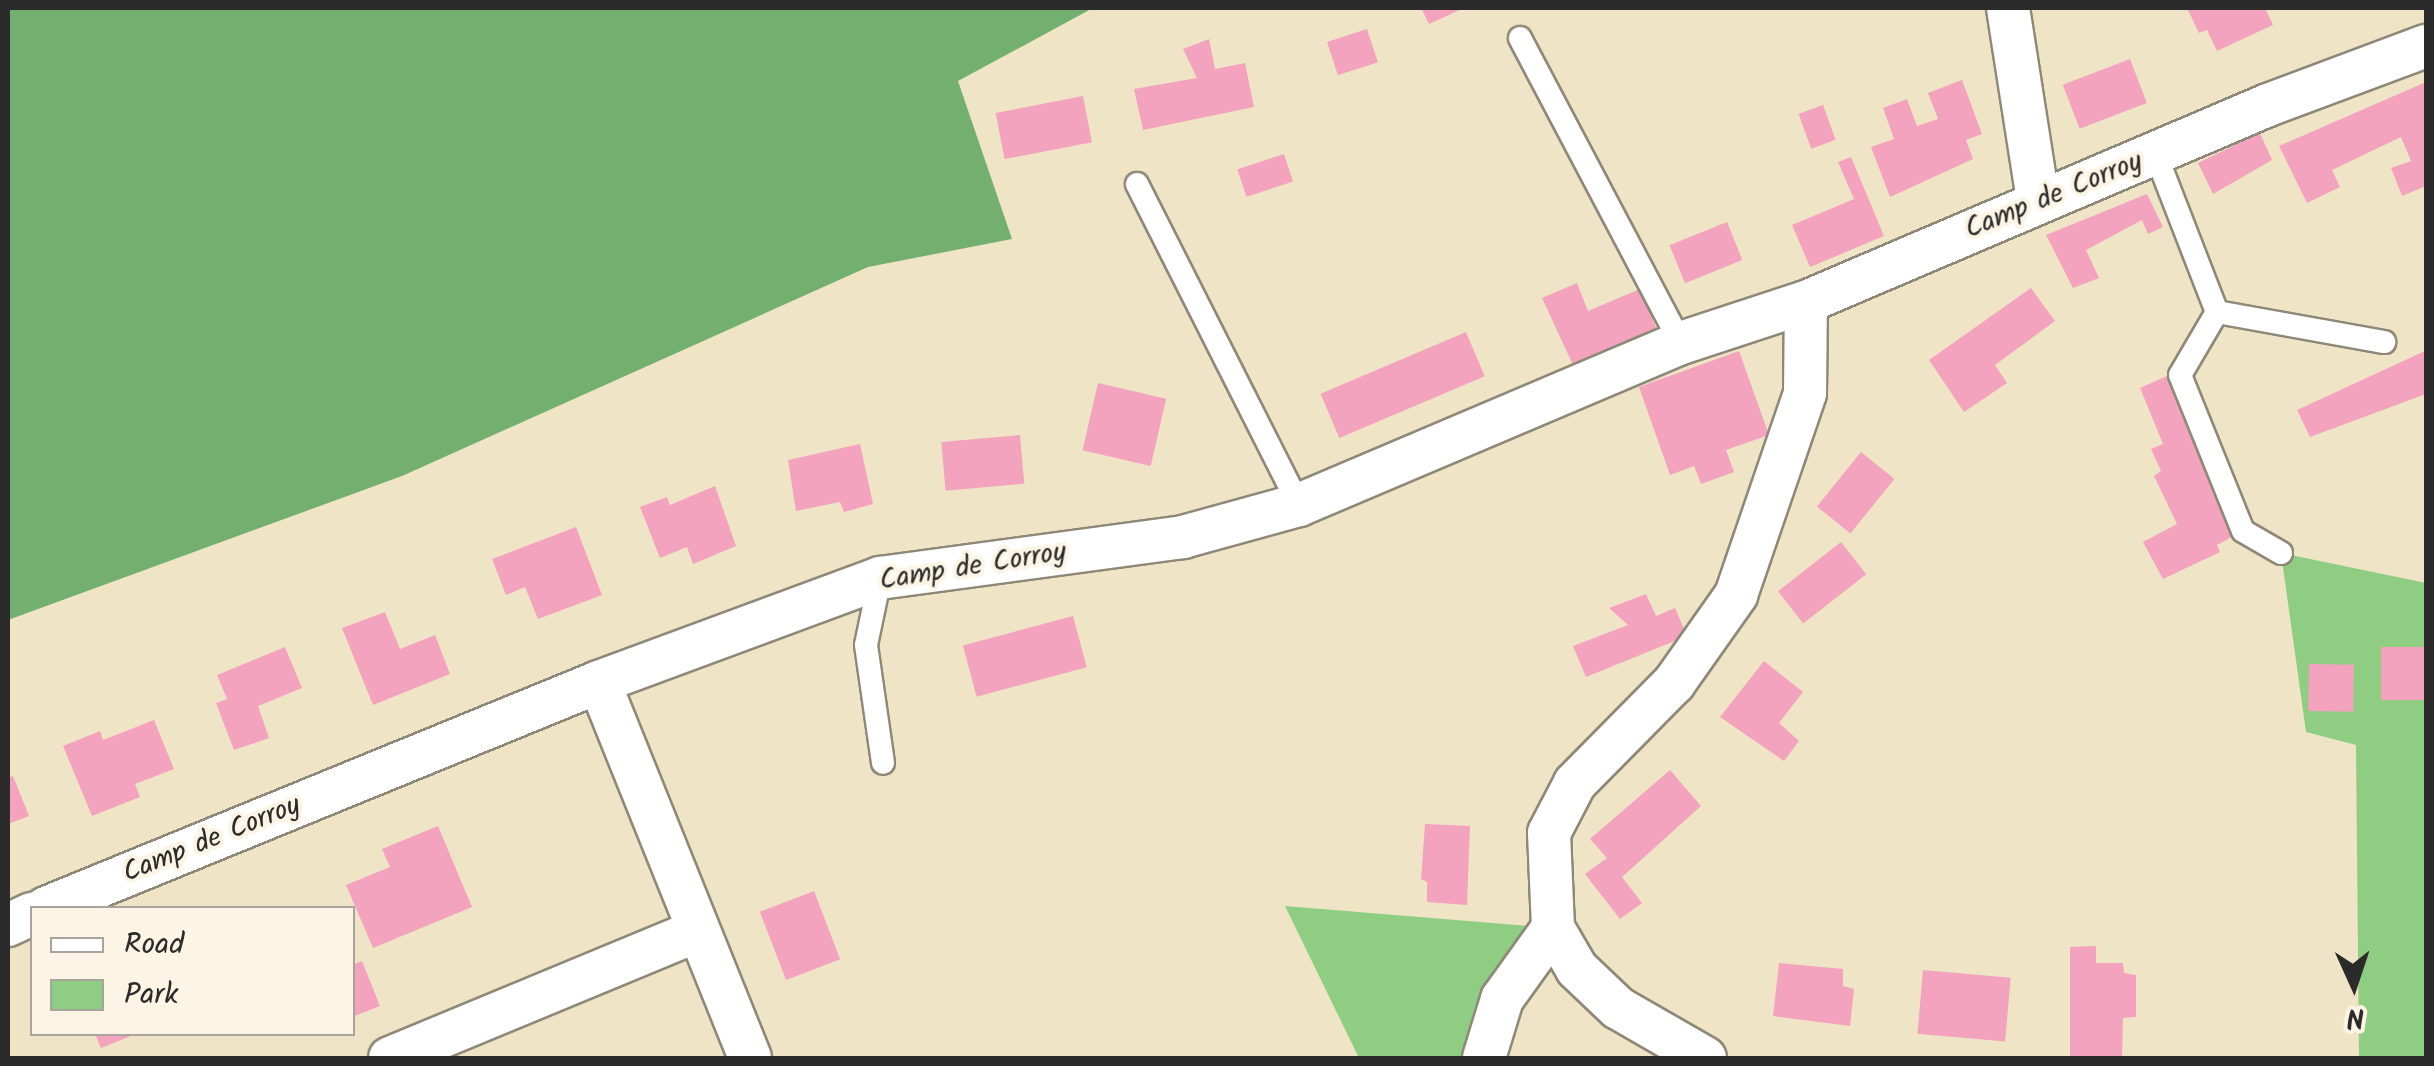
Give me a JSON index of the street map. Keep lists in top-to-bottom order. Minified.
{"streets":{"street":["Camp de Corroy"]},"legend":["Road","Park"],"north":"bottom"}
